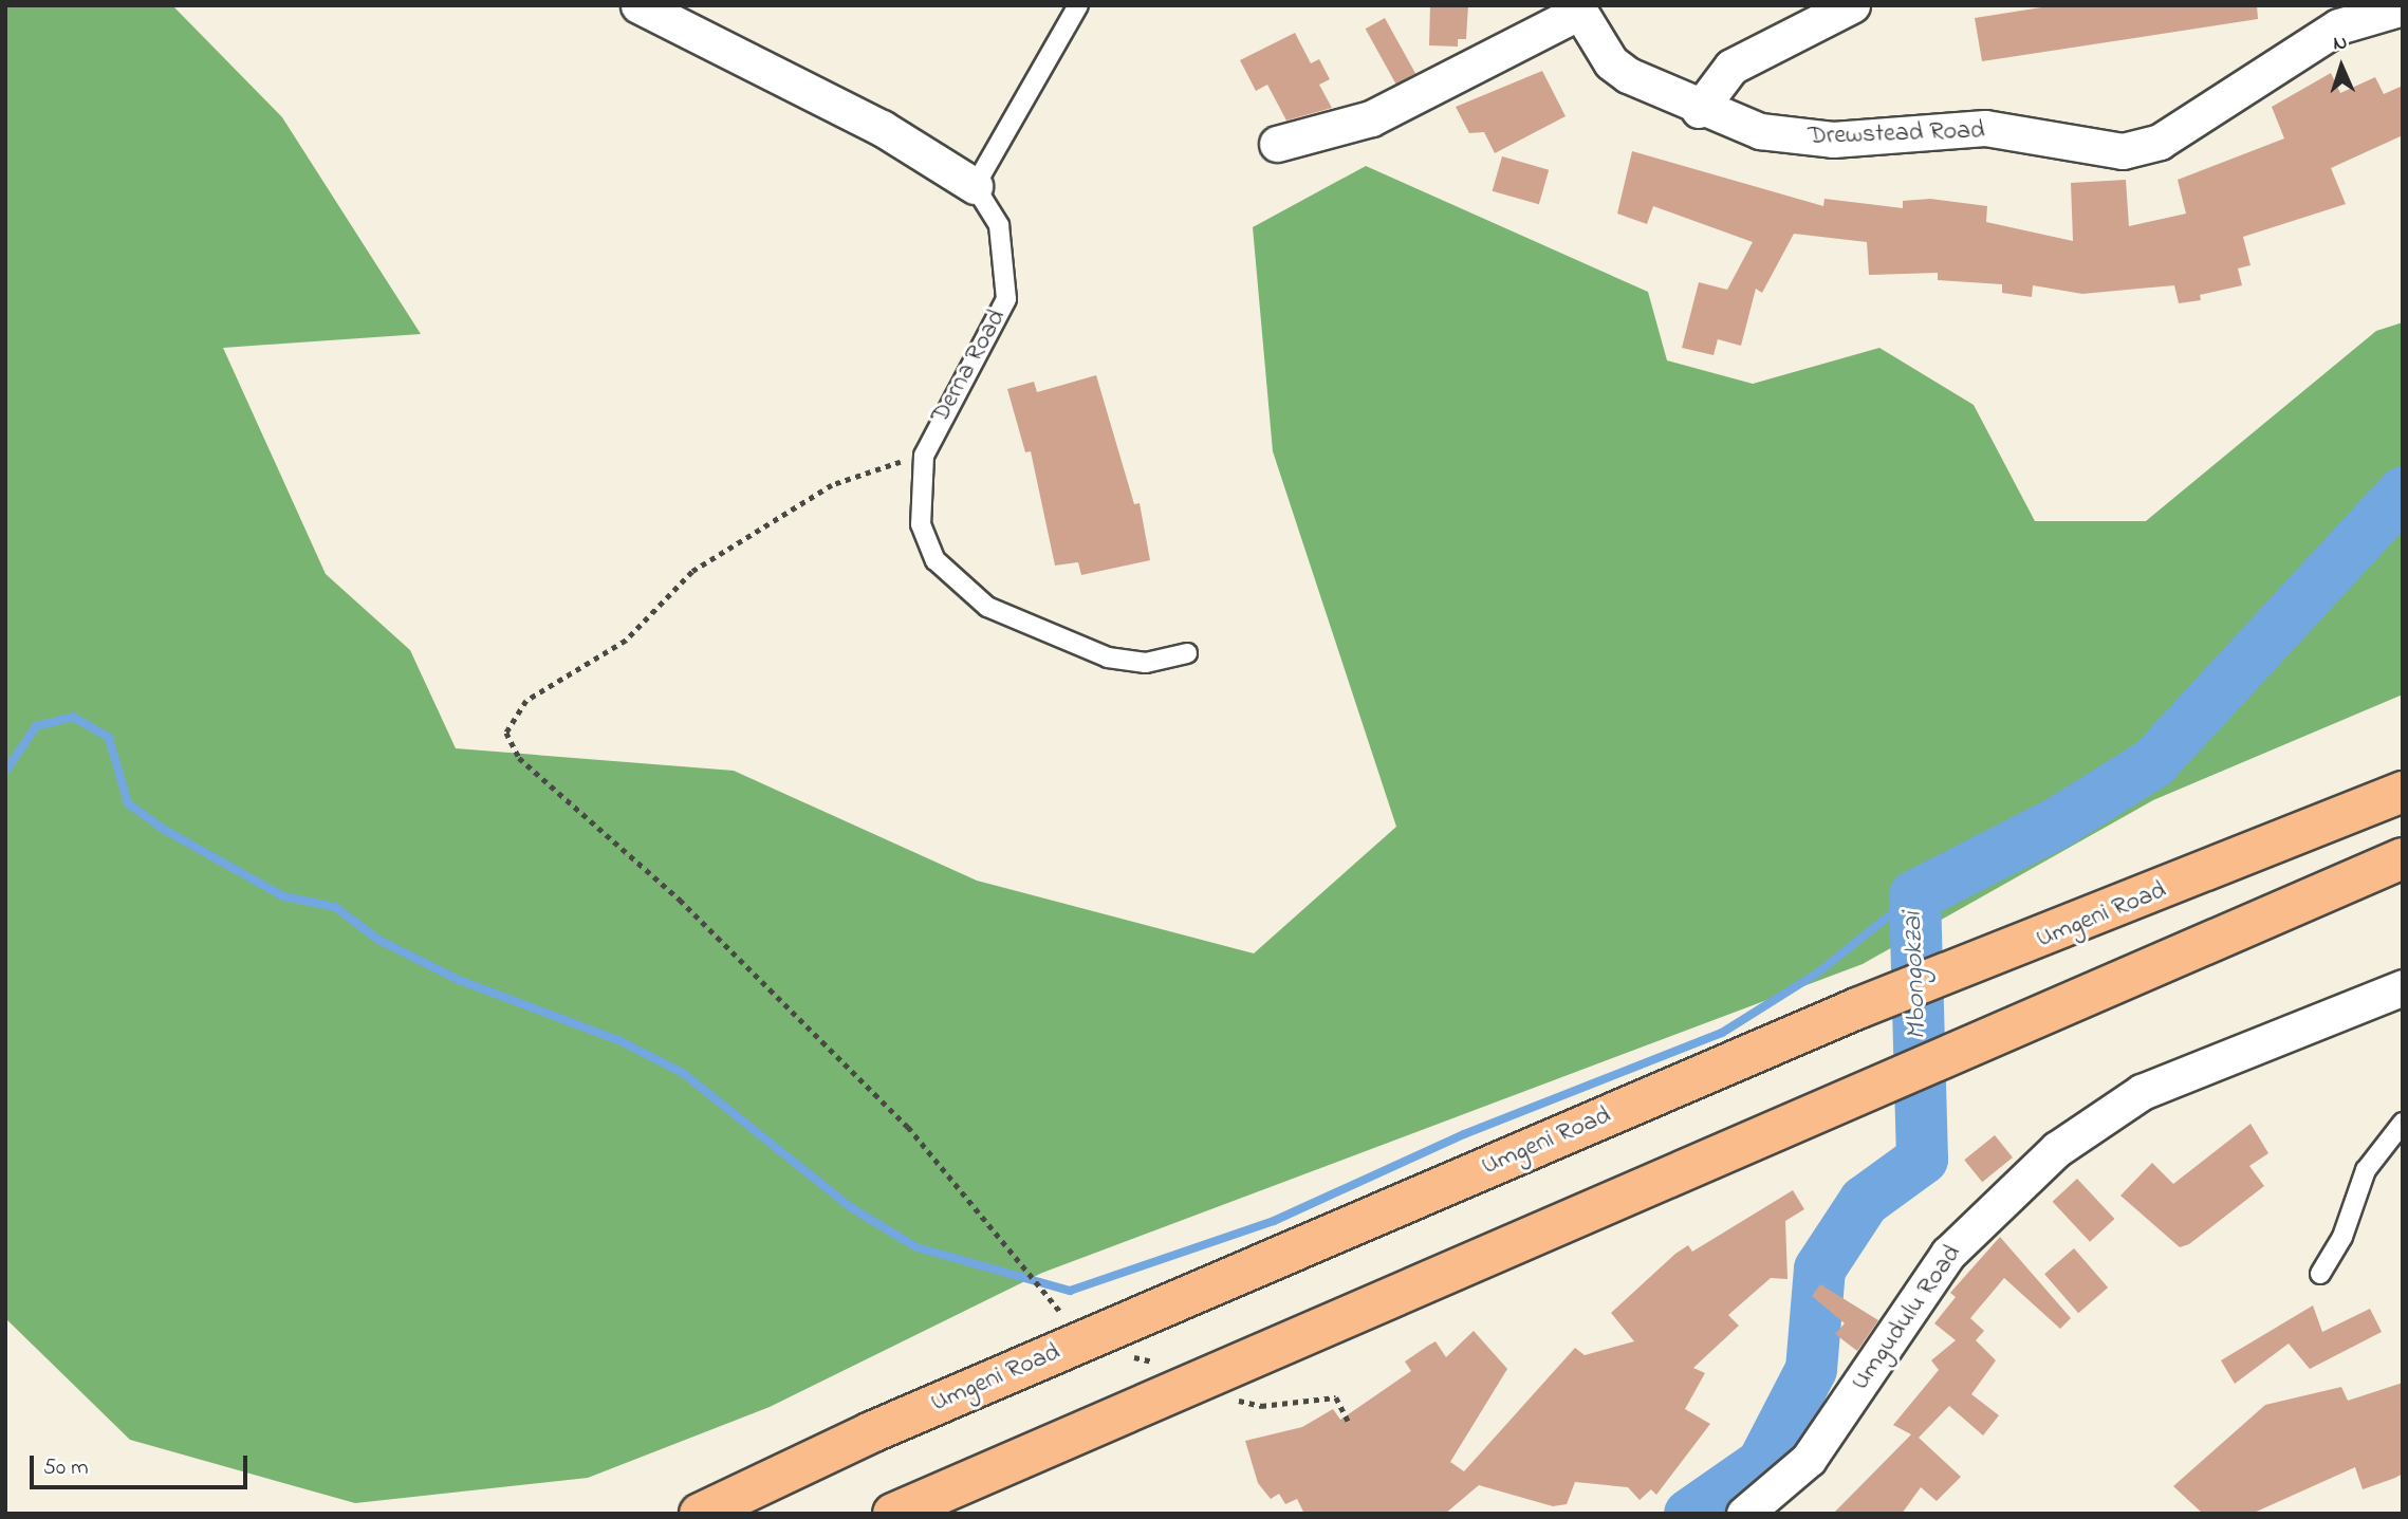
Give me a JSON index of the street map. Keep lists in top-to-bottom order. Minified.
{"streets":{"highway":["Umgeni Road"],"street":["Drewstead Road","Derna Road","Umgudulu Road"]},"water":["Mbongokzai"],"scale_bar":"50 m","north":"top"}
